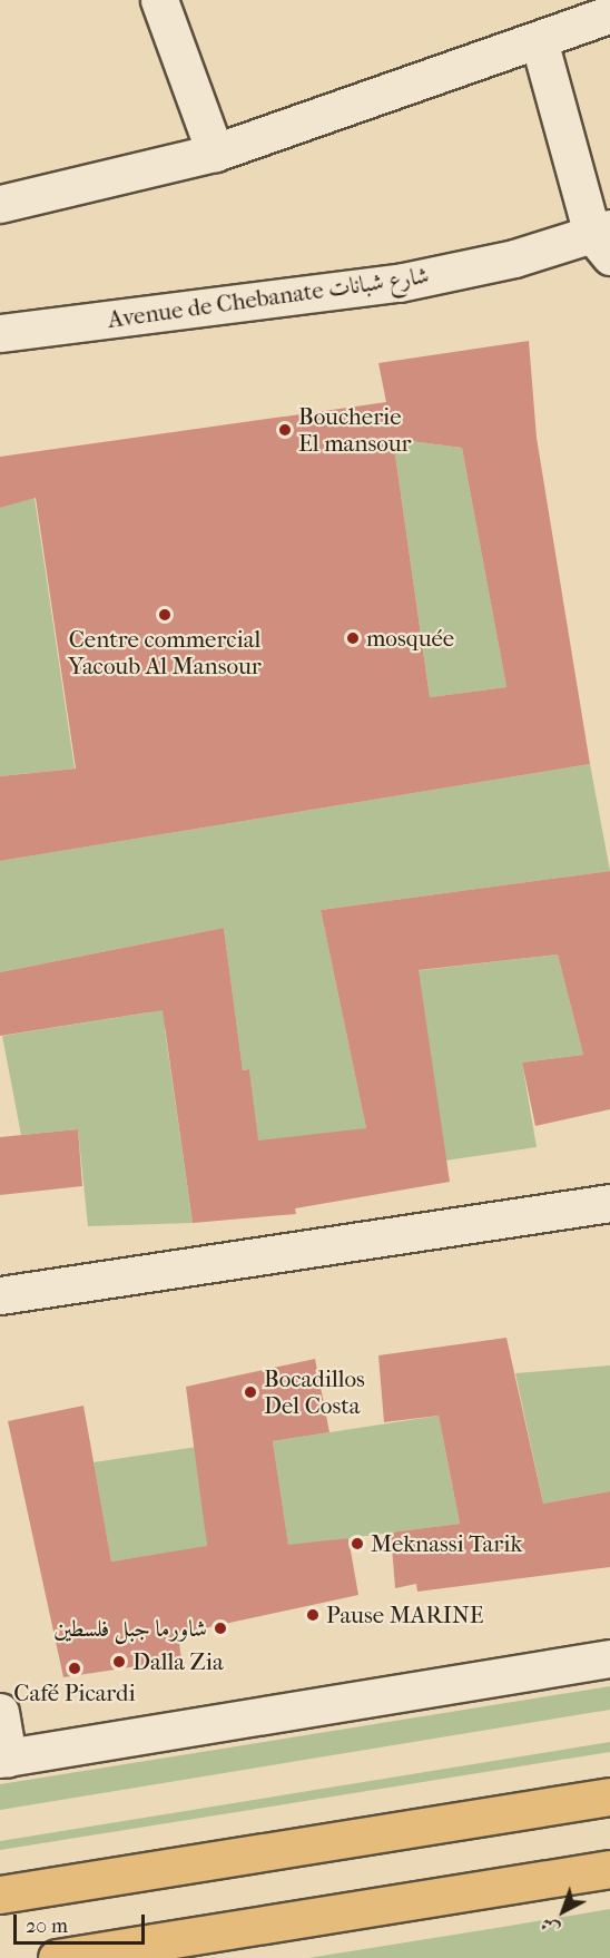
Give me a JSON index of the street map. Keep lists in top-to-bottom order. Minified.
{"streets":{"street":["Avenue de Chebanate شارع شبانات"]},"places":["Boucherie El mansour","Centre commercial Yacoub Al Mansour","mosquée","Bocadillos Del Costa","Meknassi Tarik","Pause MARINE","شاورما جبل فلسطين","Dalla Zia","Café Picardi"],"scale_bar":"20 m","north":"bottom left"}
